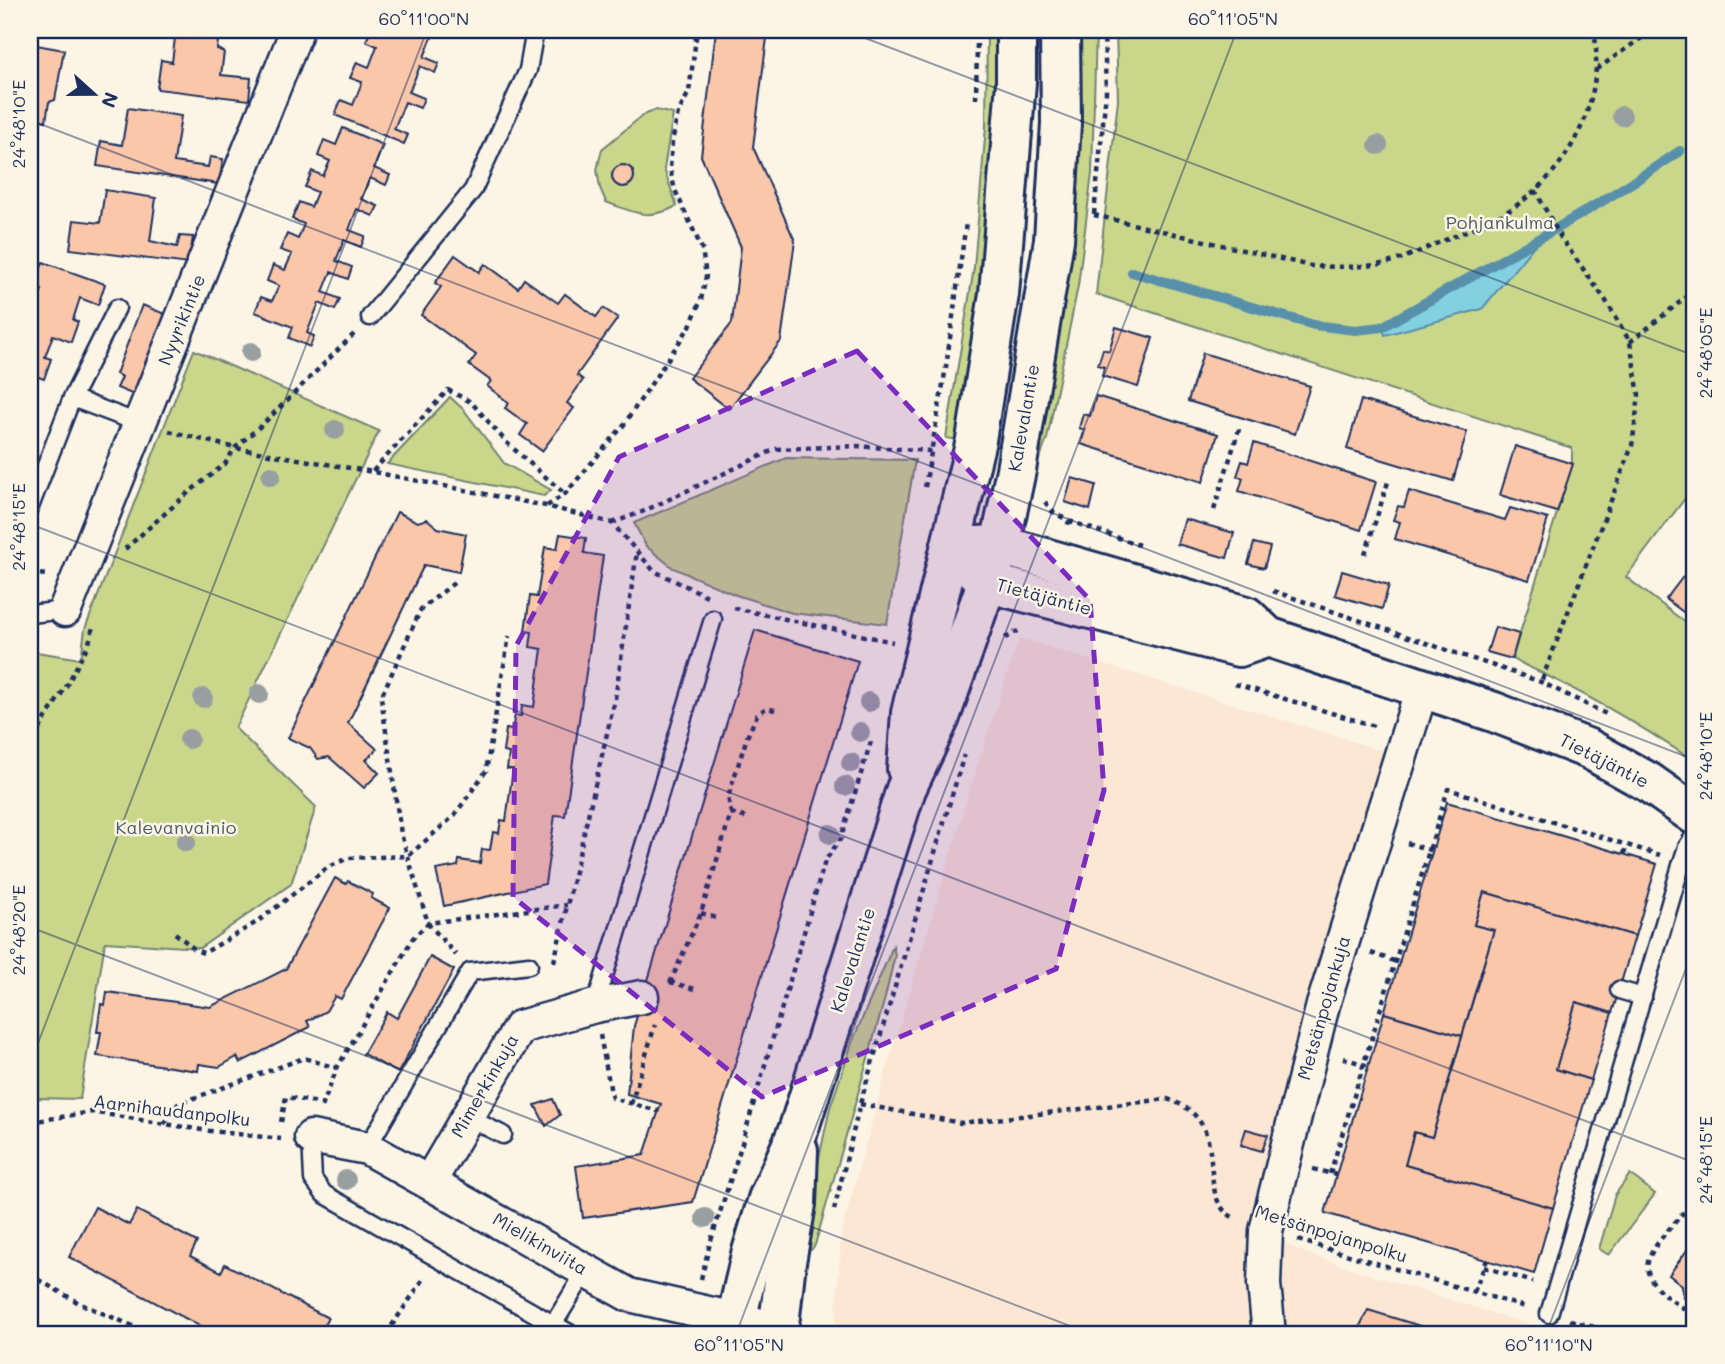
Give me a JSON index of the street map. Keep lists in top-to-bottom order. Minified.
{"streets":{"main road":["Kalevalantie","Tietäjäntie"],"street":["Nyyrikintie","Metsänpojankuja","Mimerkinkuja","Mielikinviita"],"path":["Aarnihaudanpolku","Metsänpojanpolku"]},"crossings":[["Kalevalantie","Tietäjäntie"],["Kalevalantie","Mielikinviita"],["Tietäjäntie","Metsänpojankuja"],["Metsänpojankuja","Metsänpojanpolku"],["Mimerkinkuja","Mielikinviita"],["Aarnihaudanpolku","Mielikinviita"]],"parks":["Pohjankulma","Kalevanvainio"],"north":"right","coordinates":["60°11'00\"N","60°11'05\"N","24°48'10\"E","24°48'05\"E","24°48'15\"E","24°48'20\"E","60°11'10\"N"]}
